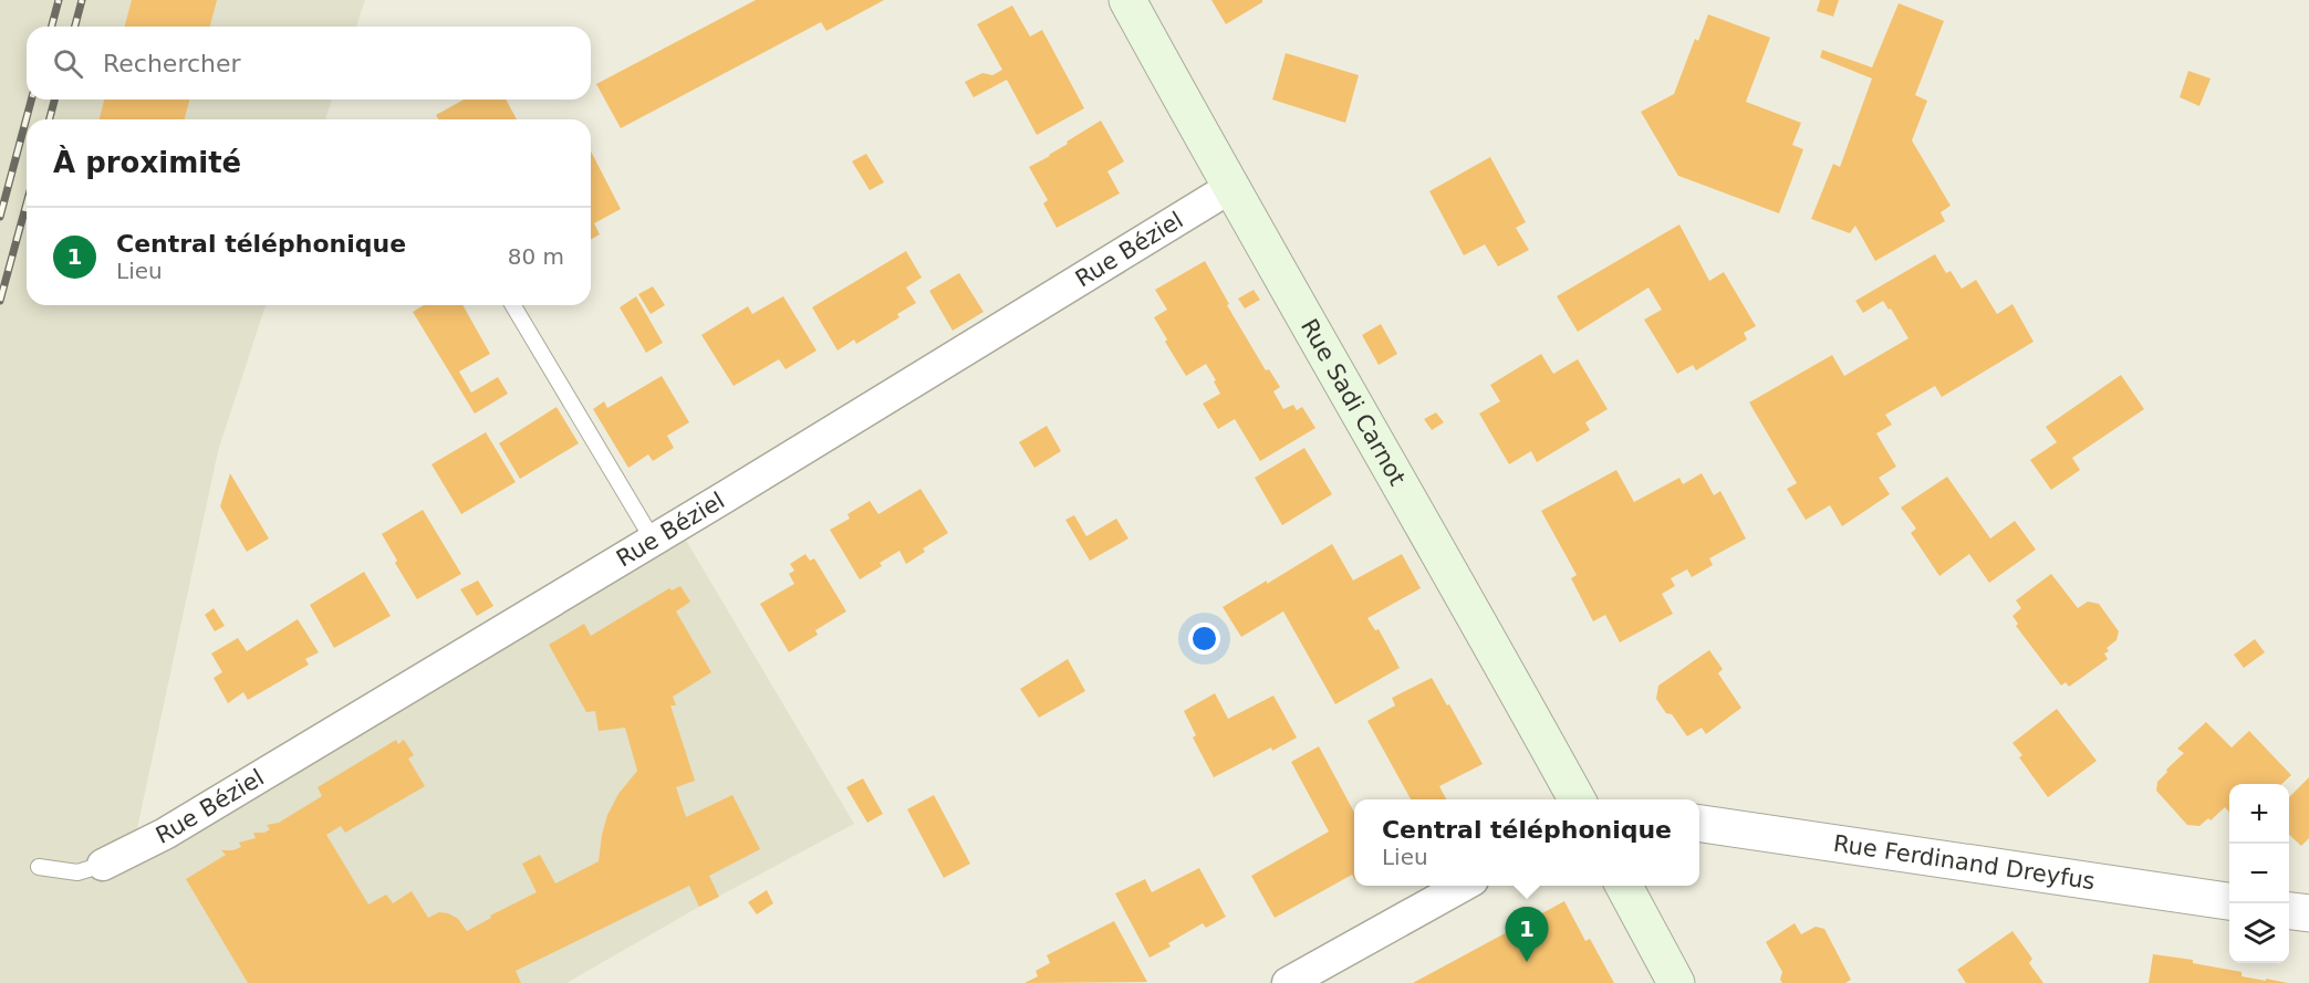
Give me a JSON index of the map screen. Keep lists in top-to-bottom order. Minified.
{"streets":{"main road":["Rue Sadi Carnot"],"street":["Rue Béziel","Rue Ferdinand Dreyfus"]},"crossings":[["Rue Béziel","Rue Sadi Carnot"]],"page":{"search":"Rechercher","heading":"À proximité","list":[{"mark":"1","name":"Central téléphonique","note":"Lieu","value":"80 m"}],"map_buttons":["+","−"],"popup":["Central téléphonique","Lieu"],"pins":"1"}}
